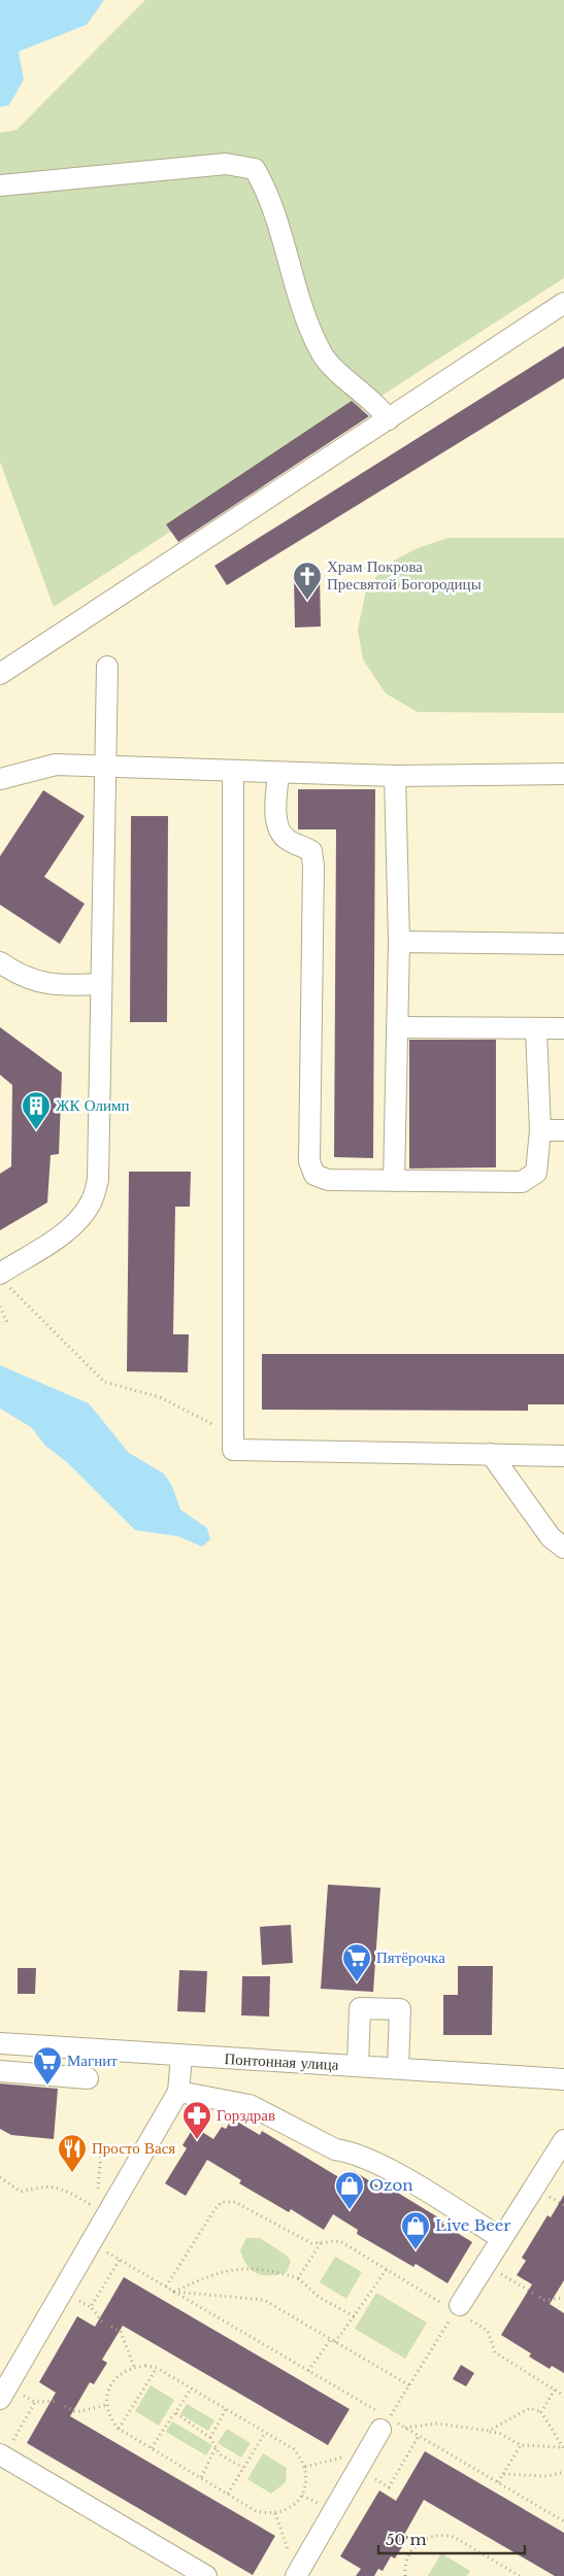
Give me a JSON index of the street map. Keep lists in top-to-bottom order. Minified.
{"streets":{"street":["Понтонная улица"]},"places":{"church":["Храм Покрова Пресвятой Богородицы"],"building":["ЖК Олимп"],"supermarket":["Пятёрочка","Магнит"],"pharmacy":["Горздрав"],"restaurant":["Просто Вася"],"shop":["Ozon","Live Beer"]},"scale_bar":"50 m"}
